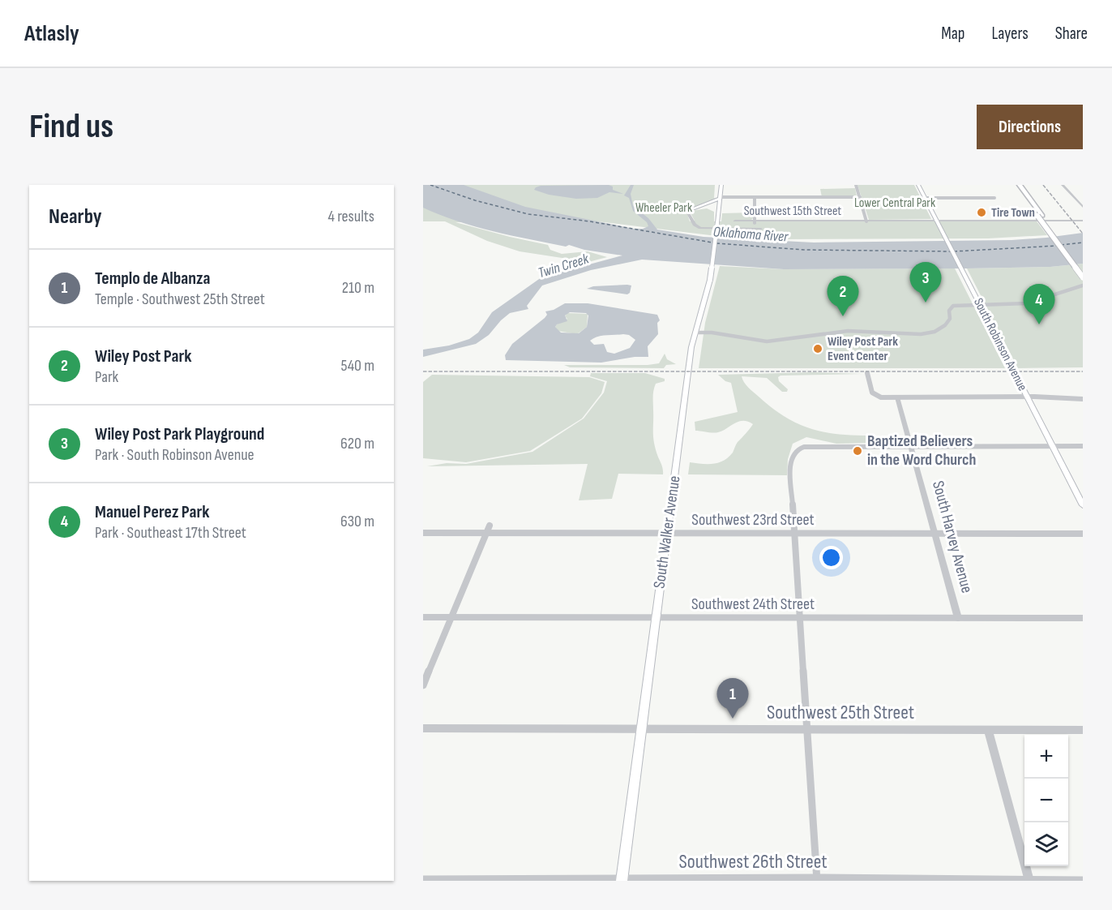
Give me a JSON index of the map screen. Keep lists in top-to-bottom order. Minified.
{"streets":{"main road":["South Robinson Avenue","South Walker Avenue"],"street":["Southwest 15th Street","Southwest 23rd Street","South Harvey Avenue","Southwest 24th Street","Southwest 25th Street","Southwest 26th Street"]},"crossings":[["Southwest 15th Street","South Robinson Avenue"],["Southwest 23rd Street","South Walker Avenue"],["Southwest 23rd Street","South Harvey Avenue"],["South Walker Avenue","Southwest 24th Street"],["South Walker Avenue","Southwest 25th Street"],["South Walker Avenue","Southwest 26th Street"],["South Harvey Avenue","Southwest 24th Street"]],"water":["Oklahoma River","Twin Creek"],"parks":["Lower Central Park","Wheeler Park"],"places":["Tire Town","Wiley Post Park Event Center","Baptized Believers in the Word Church"],"page":{"header":"Atlasly","nav":["Map","Layers","Share"],"buttons":"Directions","title":"Find us","heading":["Nearby","4 results"],"list":[{"mark":"1","name":"Templo de Albanza","note":"Temple · Southwest 25th Street","value":"210 m"},{"mark":"2","name":"Wiley Post Park","note":"Park","value":"540 m"},{"mark":"3","name":"Wiley Post Park Playground","note":"Park · South Robinson Avenue","value":"620 m"},{"mark":"4","name":"Manuel Perez Park","note":"Park · Southeast 17th Street","value":"630 m"}],"pins":["3","2","4","1"],"map_buttons":["+","−"]}}
